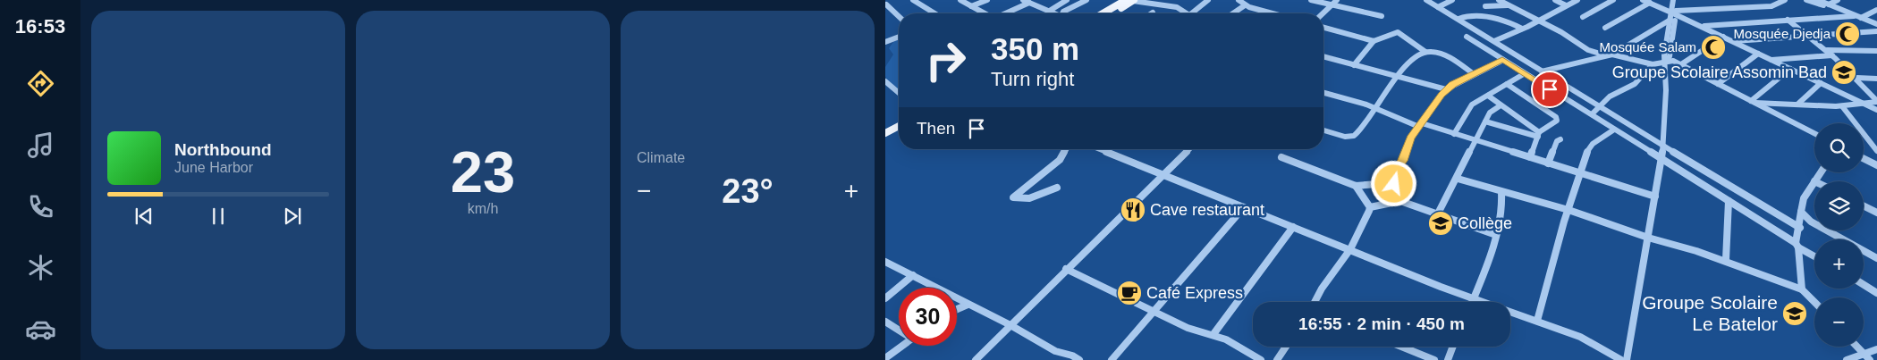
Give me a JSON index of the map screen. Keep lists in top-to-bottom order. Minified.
{"places":{"mosque":["Mosquée Djedja","Mosquée Salam"],"school or university":["Groupe Scolaire Assomin Bad","Collège","Groupe Scolaire Le Batelor"],"restaurant":["Cave restaurant"],"cafe":["Café Express"]},"page":{"tabs":"16:53","tile":[["23","km/h"],"Climate"],"turn":["350 m","Turn right"],"then":"Then","map_buttons":["+","−"],"song":["Northbound","June Harbor"],"heat":["−","23°","+"],"limit":"30","trip":"16:55 · 2 min · 450 m"}}
